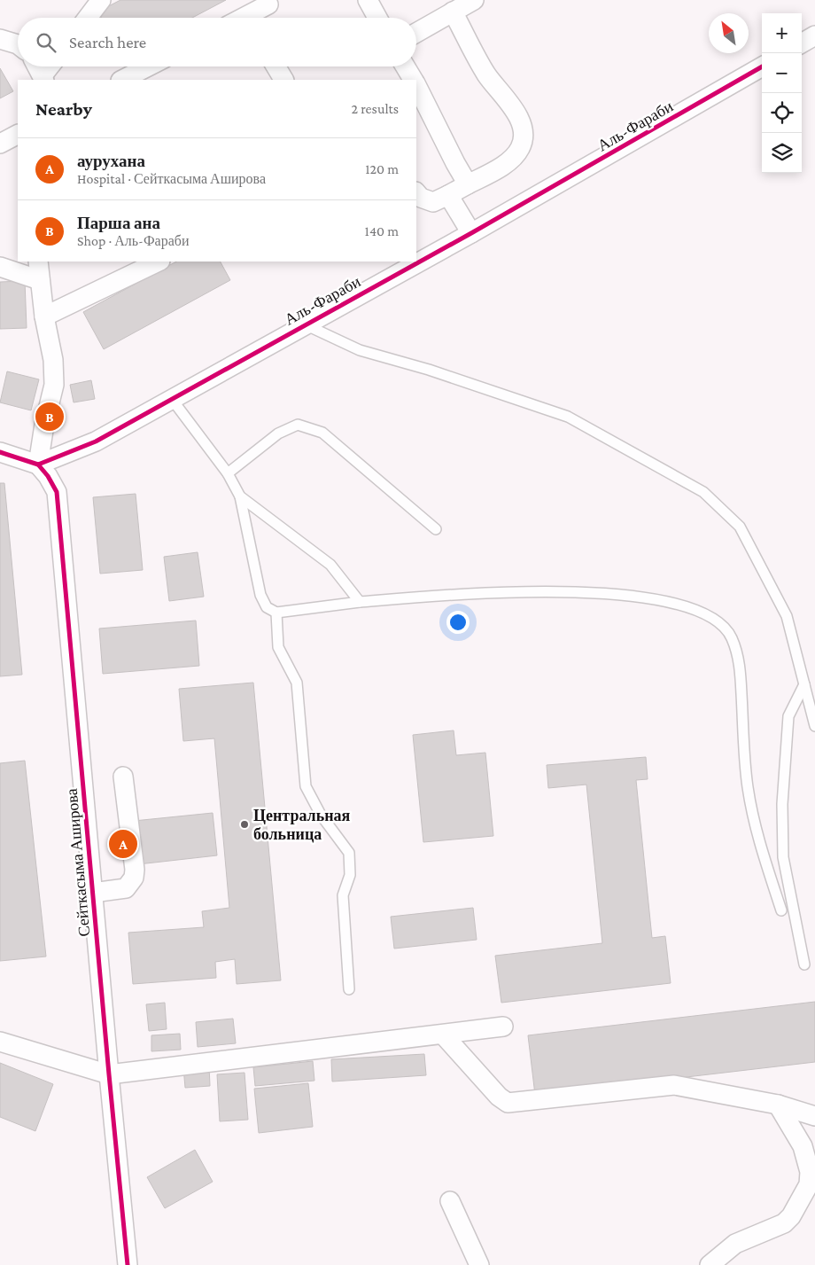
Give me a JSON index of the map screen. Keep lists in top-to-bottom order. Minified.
{"streets":{"street":["Аль-Фараби","Сейткасыма Аширова"]},"crossings":[["Аль-Фараби","Сейткасыма Аширова"]],"places":["Центральная больница"],"north":"top left","page":{"map_buttons":["+","−"],"search":"Search here","heading":["Nearby","2 results"],"list":[{"mark":"A","name":"аурухана","note":"Hospital · Сейткасыма Аширова","value":"120 m"},{"mark":"B","name":"Парша ана","note":"Shop · Аль-Фараби","value":"140 m"}],"pins":["B","A"]}}
